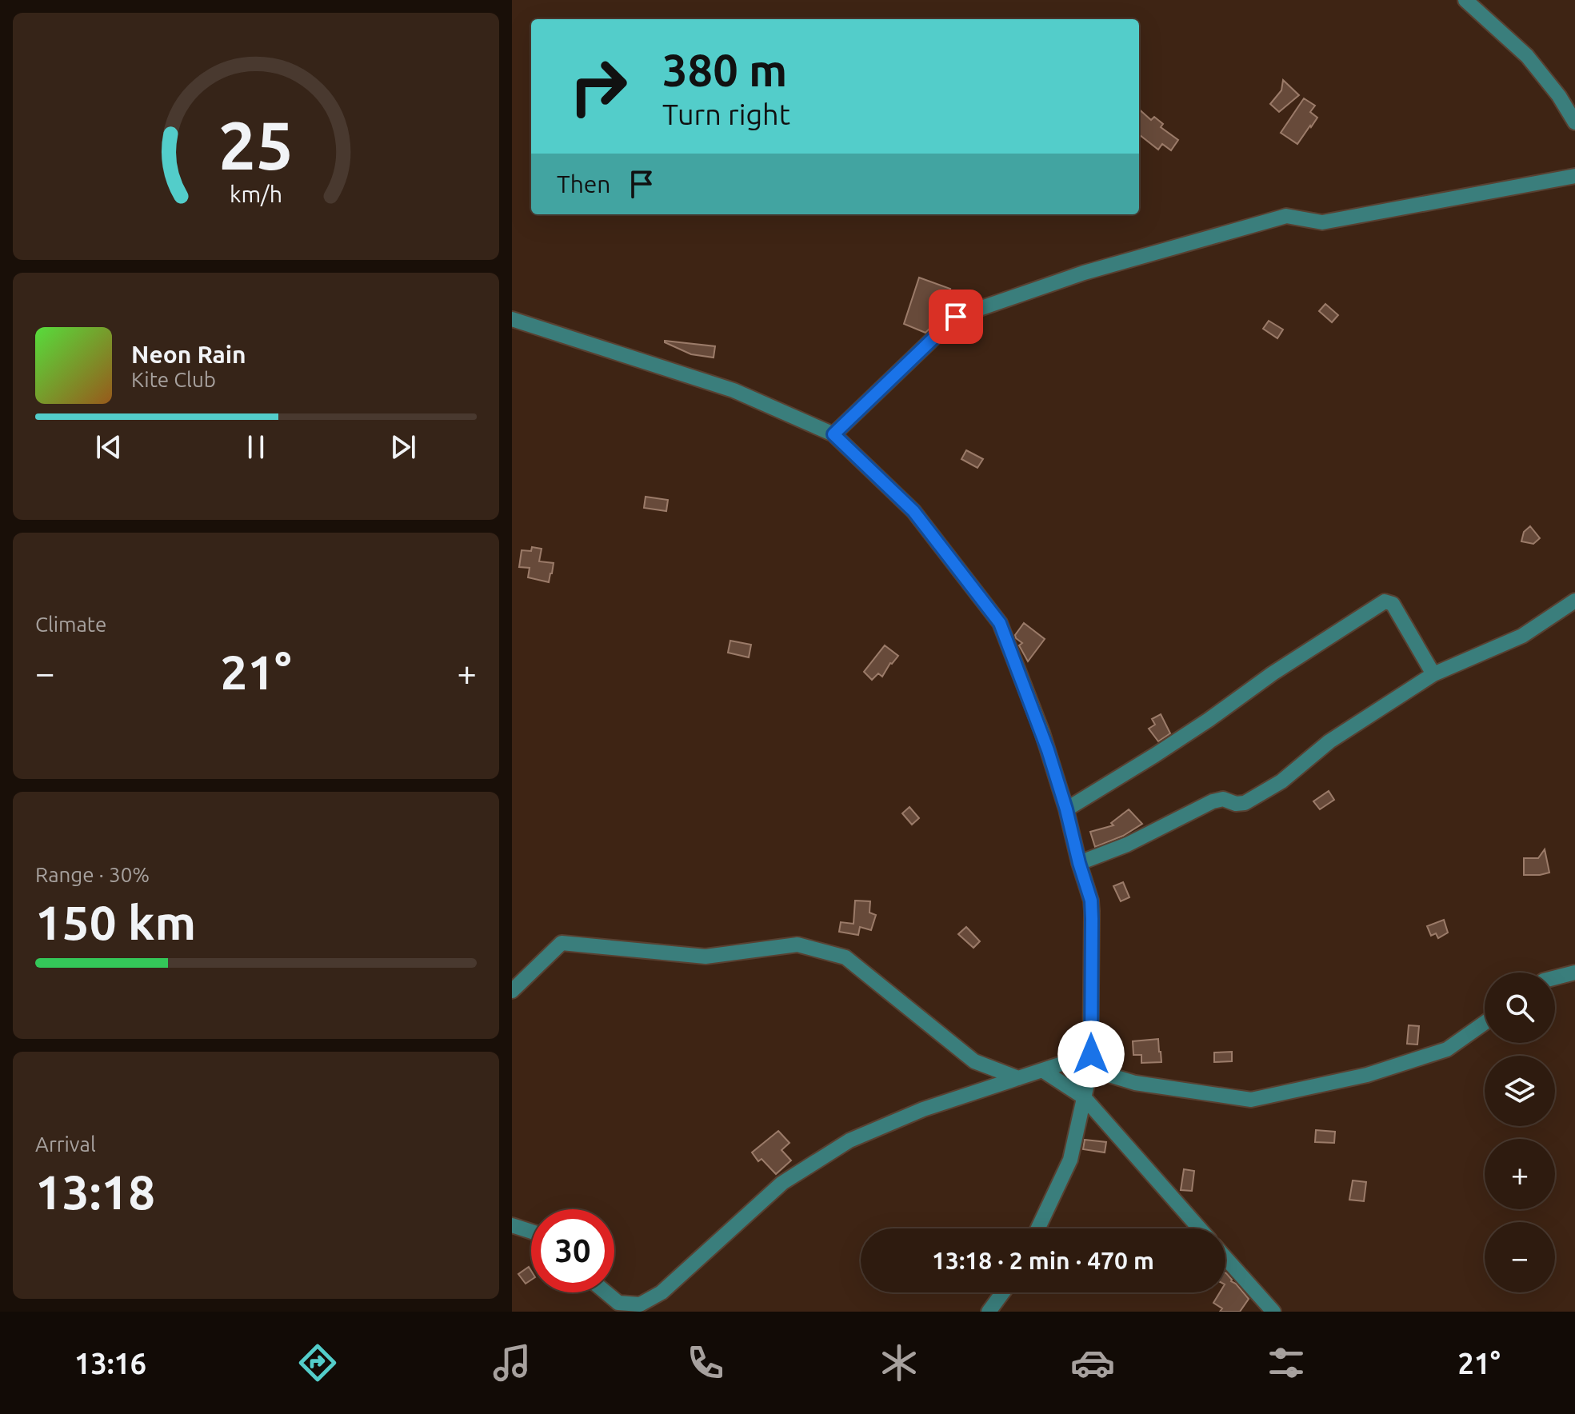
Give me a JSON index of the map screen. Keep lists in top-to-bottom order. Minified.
{"page":{"turn":["380 m","Turn right"],"then":"Then","song":["Neon Rain","Kite Club"],"tile":["Climate",["Range · 30%","150 km"],["Arrival","13:18"]],"heat":["−","21°","+"],"map_buttons":["+","−"],"limit":"30","trip":"13:18 · 2 min · 470 m","tabs":["13:16","21°"],"gauge":["25","km/h"]}}
